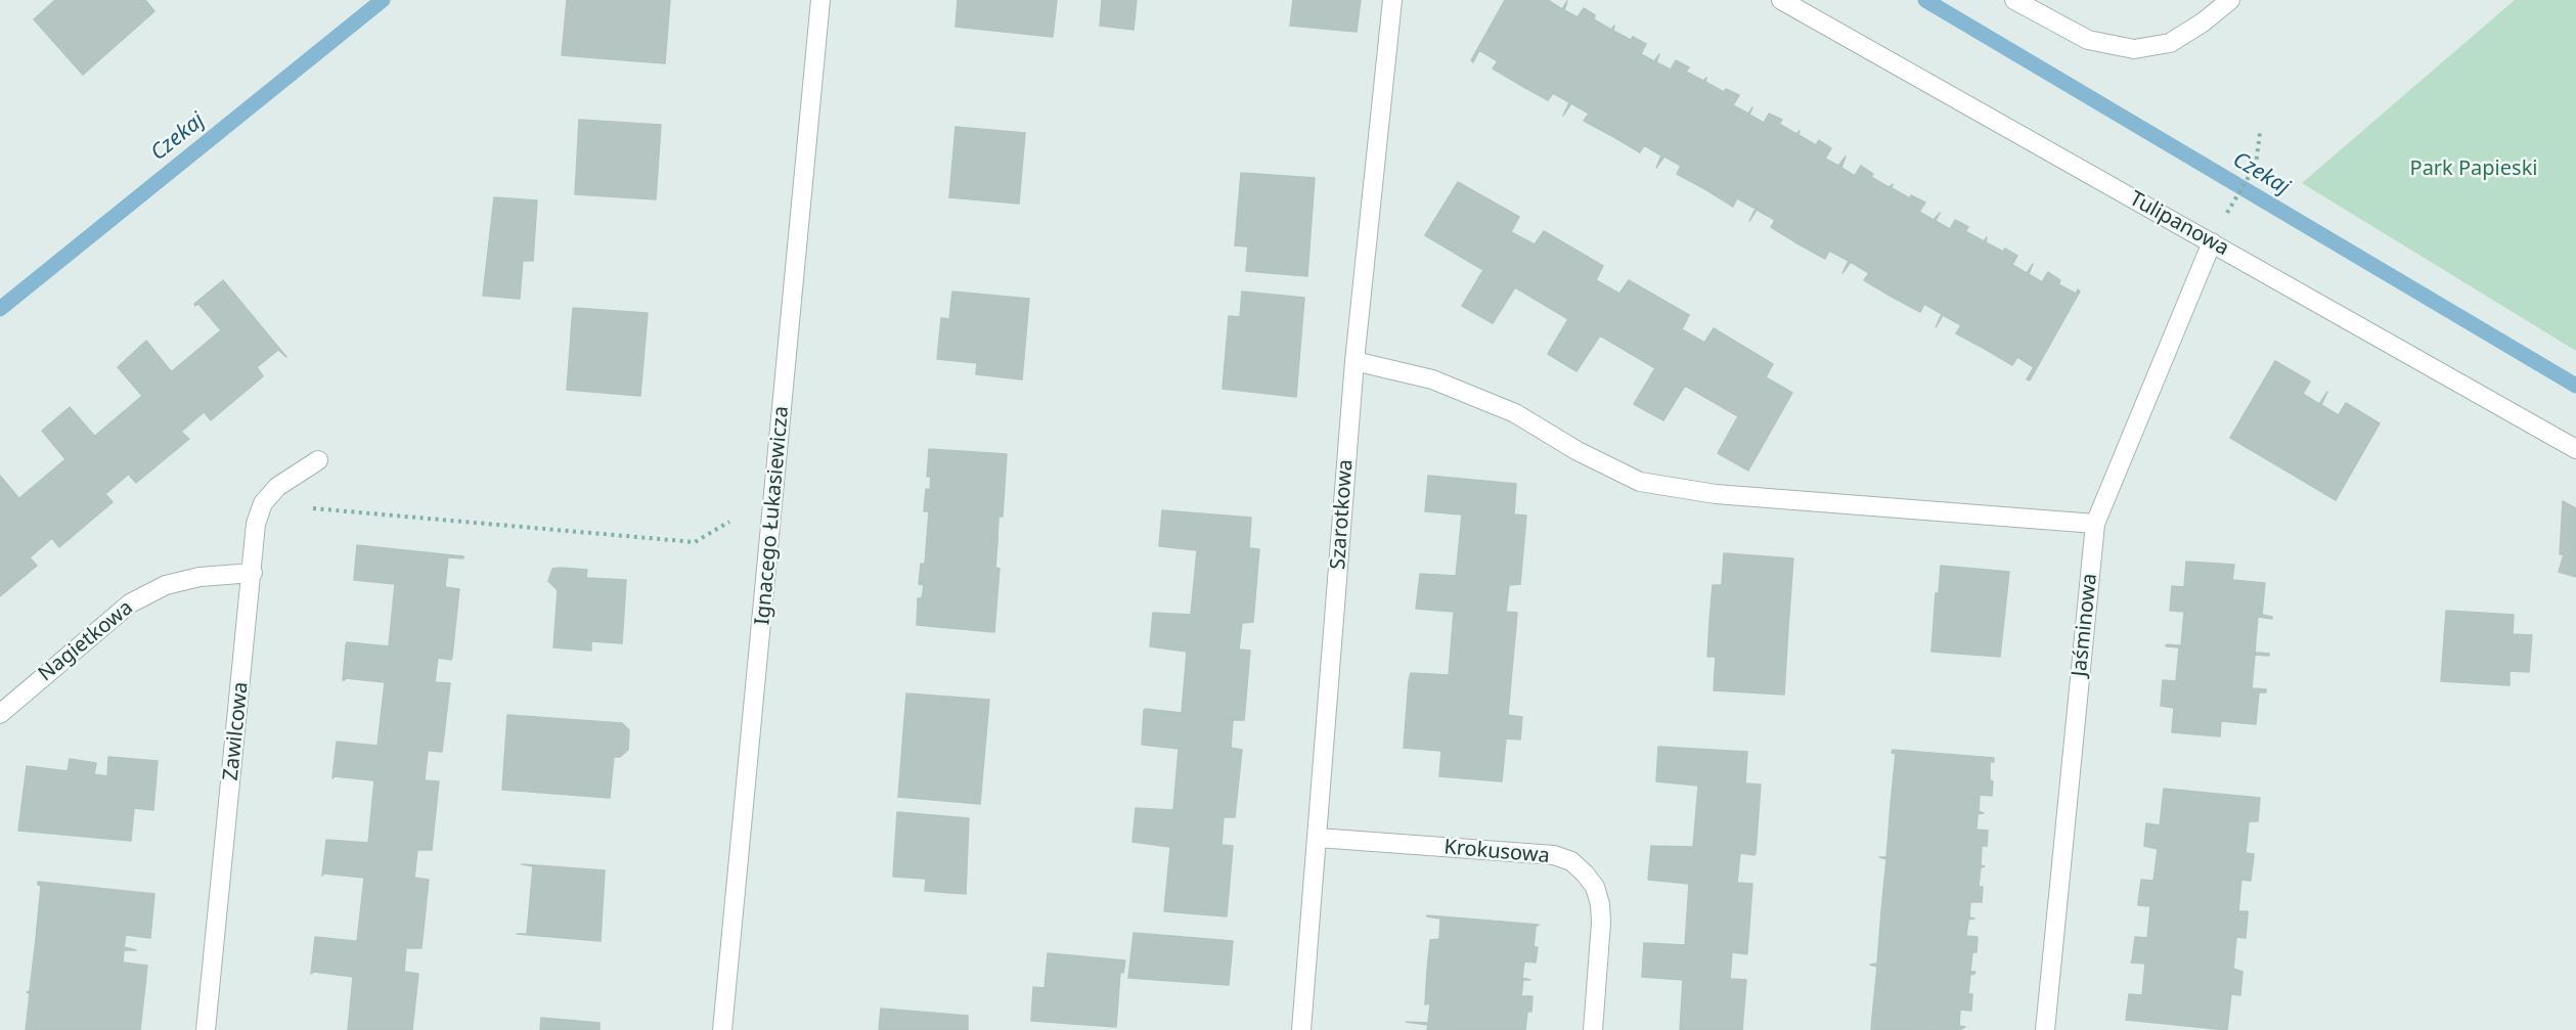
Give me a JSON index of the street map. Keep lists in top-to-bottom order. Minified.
{"streets":{"street":["Tulipanowa","Szarotkowa","Ignacego Łukasiewicza","Jaśminowa","Nagietkowa","Zawilcowa","Krokusowa"]},"crossings":[["Tulipanowa","Jaśminowa"],["Szarotkowa","Krokusowa"],["Nagietkowa","Zawilcowa"]],"water":["Czekaj"],"parks":["Park Papieski"]}
